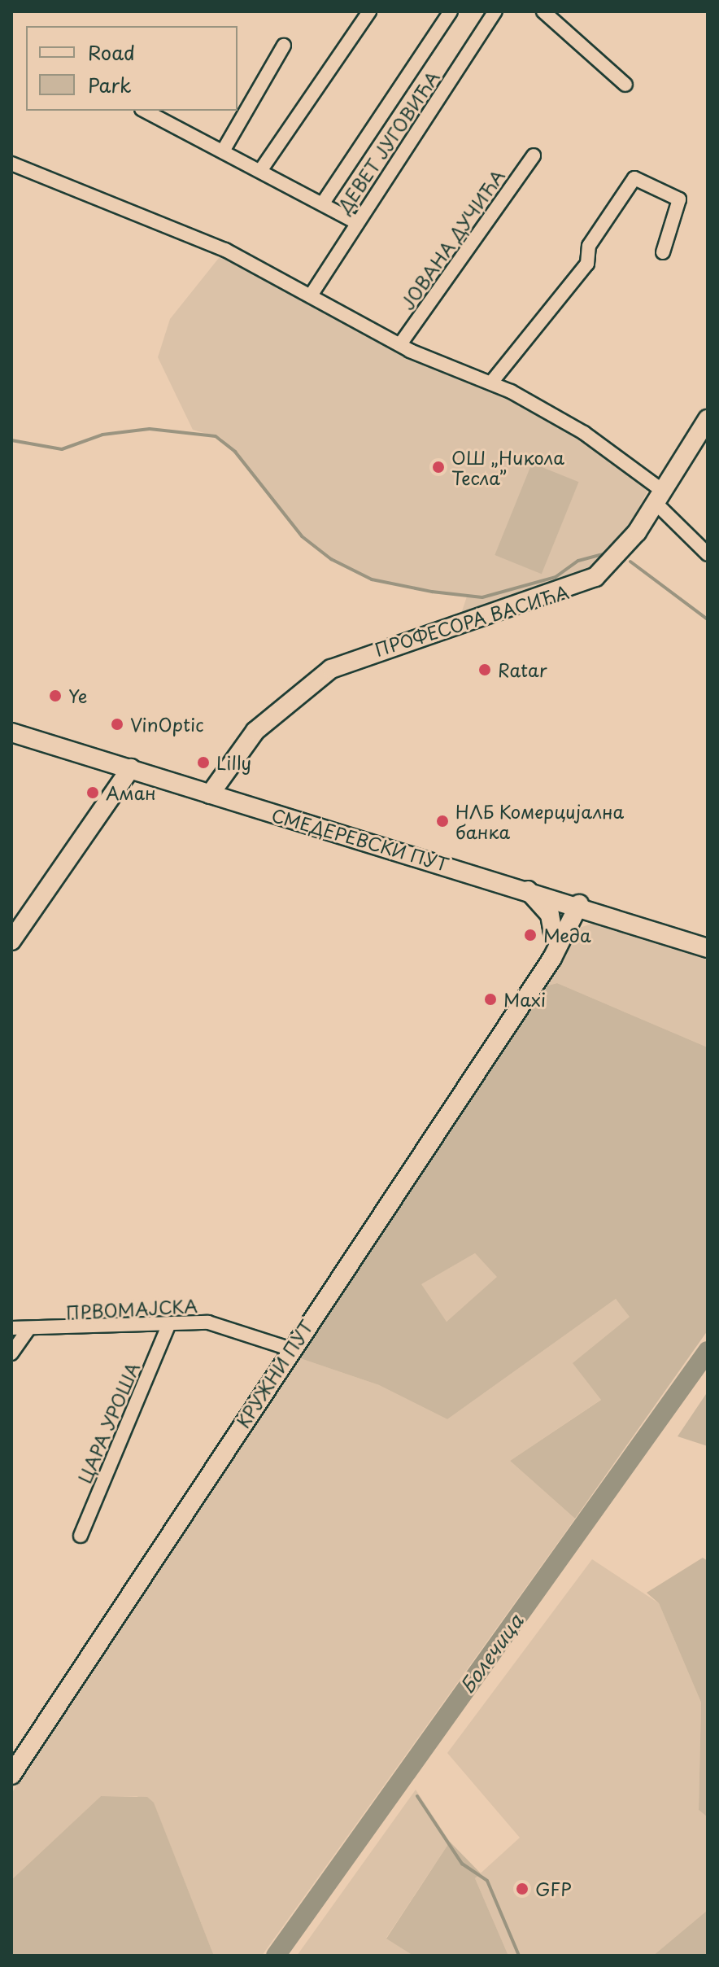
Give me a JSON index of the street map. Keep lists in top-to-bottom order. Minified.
{"streets":{"main road":["ПРОФЕСОРА ВАСИЋА","СМЕДЕРЕВСКИ ПУТ","КРУЖНИ ПУТ"],"street":["ДЕВЕТ ЈУГОВИЋА","ЈОВАНА ДУЧИЋА","ПРВОМАЈСКА","ЦАРА УРОША"]},"crossings":[["ПРОФЕСОРА ВАСИЋА","СМЕДЕРЕВСКИ ПУТ"],["СМЕДЕРЕВСКИ ПУТ","КРУЖНИ ПУТ"],["ПРВОМАЈСКА","КРУЖНИ ПУТ"],["ПРВОМАЈСКА","ЦАРА УРОША"]],"water":["Болечица"],"places":["ОШ „Никола Тесла”","Ratar","Ye","VinOptic","Lilly","Аман","НЛБ Комерцијална банка","Меда","Maxi","GFP"],"legend":["Road","Park"]}
